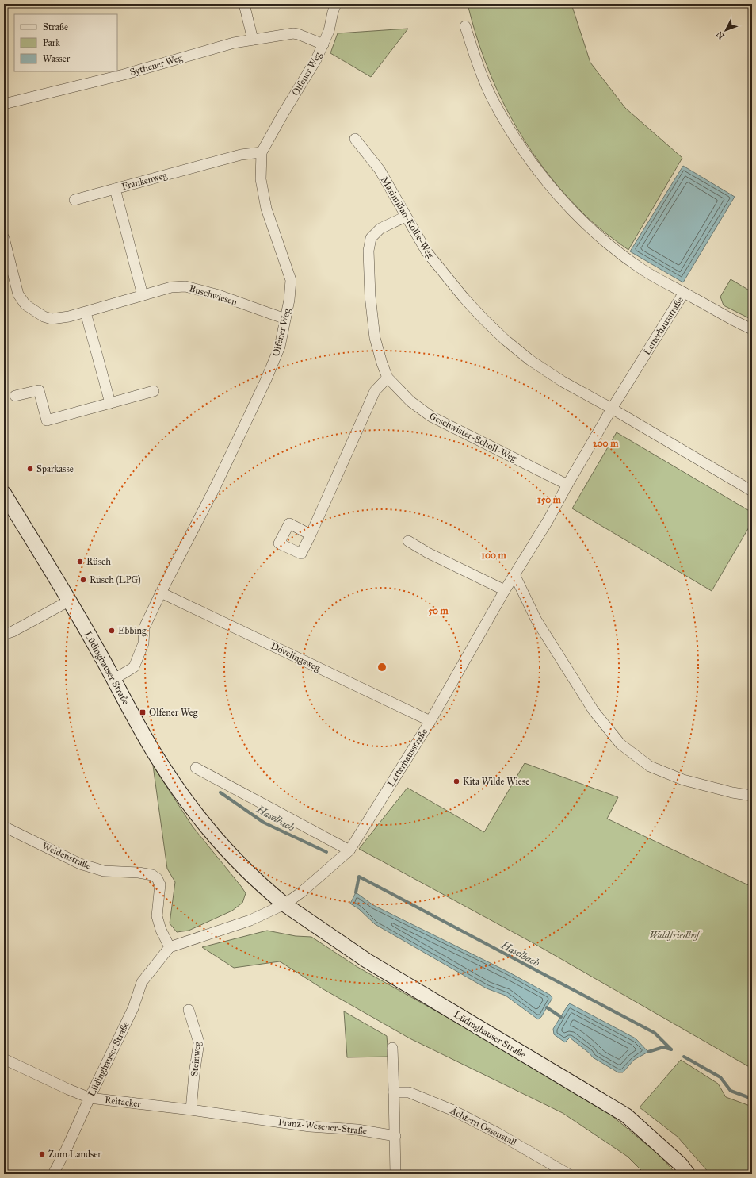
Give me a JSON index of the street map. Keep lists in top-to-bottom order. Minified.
{"streets":{"street":["Sythener Weg","Olfener Weg","Frankenweg","Maximilian-Kolbe-Weg","Buschwiesen","Letterhausstraße","Geschwister-Scholl-Weg","Dövelingsweg","Lüdinghauser Straße","Weidenstraße","Steinweg","Reitacker","Franz-Wesener-Straße","Ächtern Ossenstall"]},"crossings":[["Sythener Weg","Olfener Weg"],["Olfener Weg","Frankenweg"],["Olfener Weg","Buschwiesen"],["Olfener Weg","Dövelingsweg"],["Olfener Weg","Lüdinghauser Straße"],["Frankenweg","Buschwiesen"],["Maximilian-Kolbe-Weg","Letterhausstraße"],["Maximilian-Kolbe-Weg","Geschwister-Scholl-Weg"],["Letterhausstraße","Geschwister-Scholl-Weg"],["Letterhausstraße","Dövelingsweg"],["Letterhausstraße","Lüdinghauser Straße"],["Lüdinghauser Straße","Weidenstraße"],["Lüdinghauser Straße","Reitacker"],["Steinweg","Reitacker"],["Reitacker","Franz-Wesener-Straße"]],"water":["Haselbach"],"parks":["Waldfriedhof"],"places":{"other":["Sparkasse","Rüsch","Rüsch (LPG)","Ebbing","Kita Wilde Wiese","Zum Landser"],"transit":["Olfener Weg"]},"legend":["Straße","Park","Wasser"],"north":"bottom left","rings":["200 m","150 m","100 m","50 m"]}
